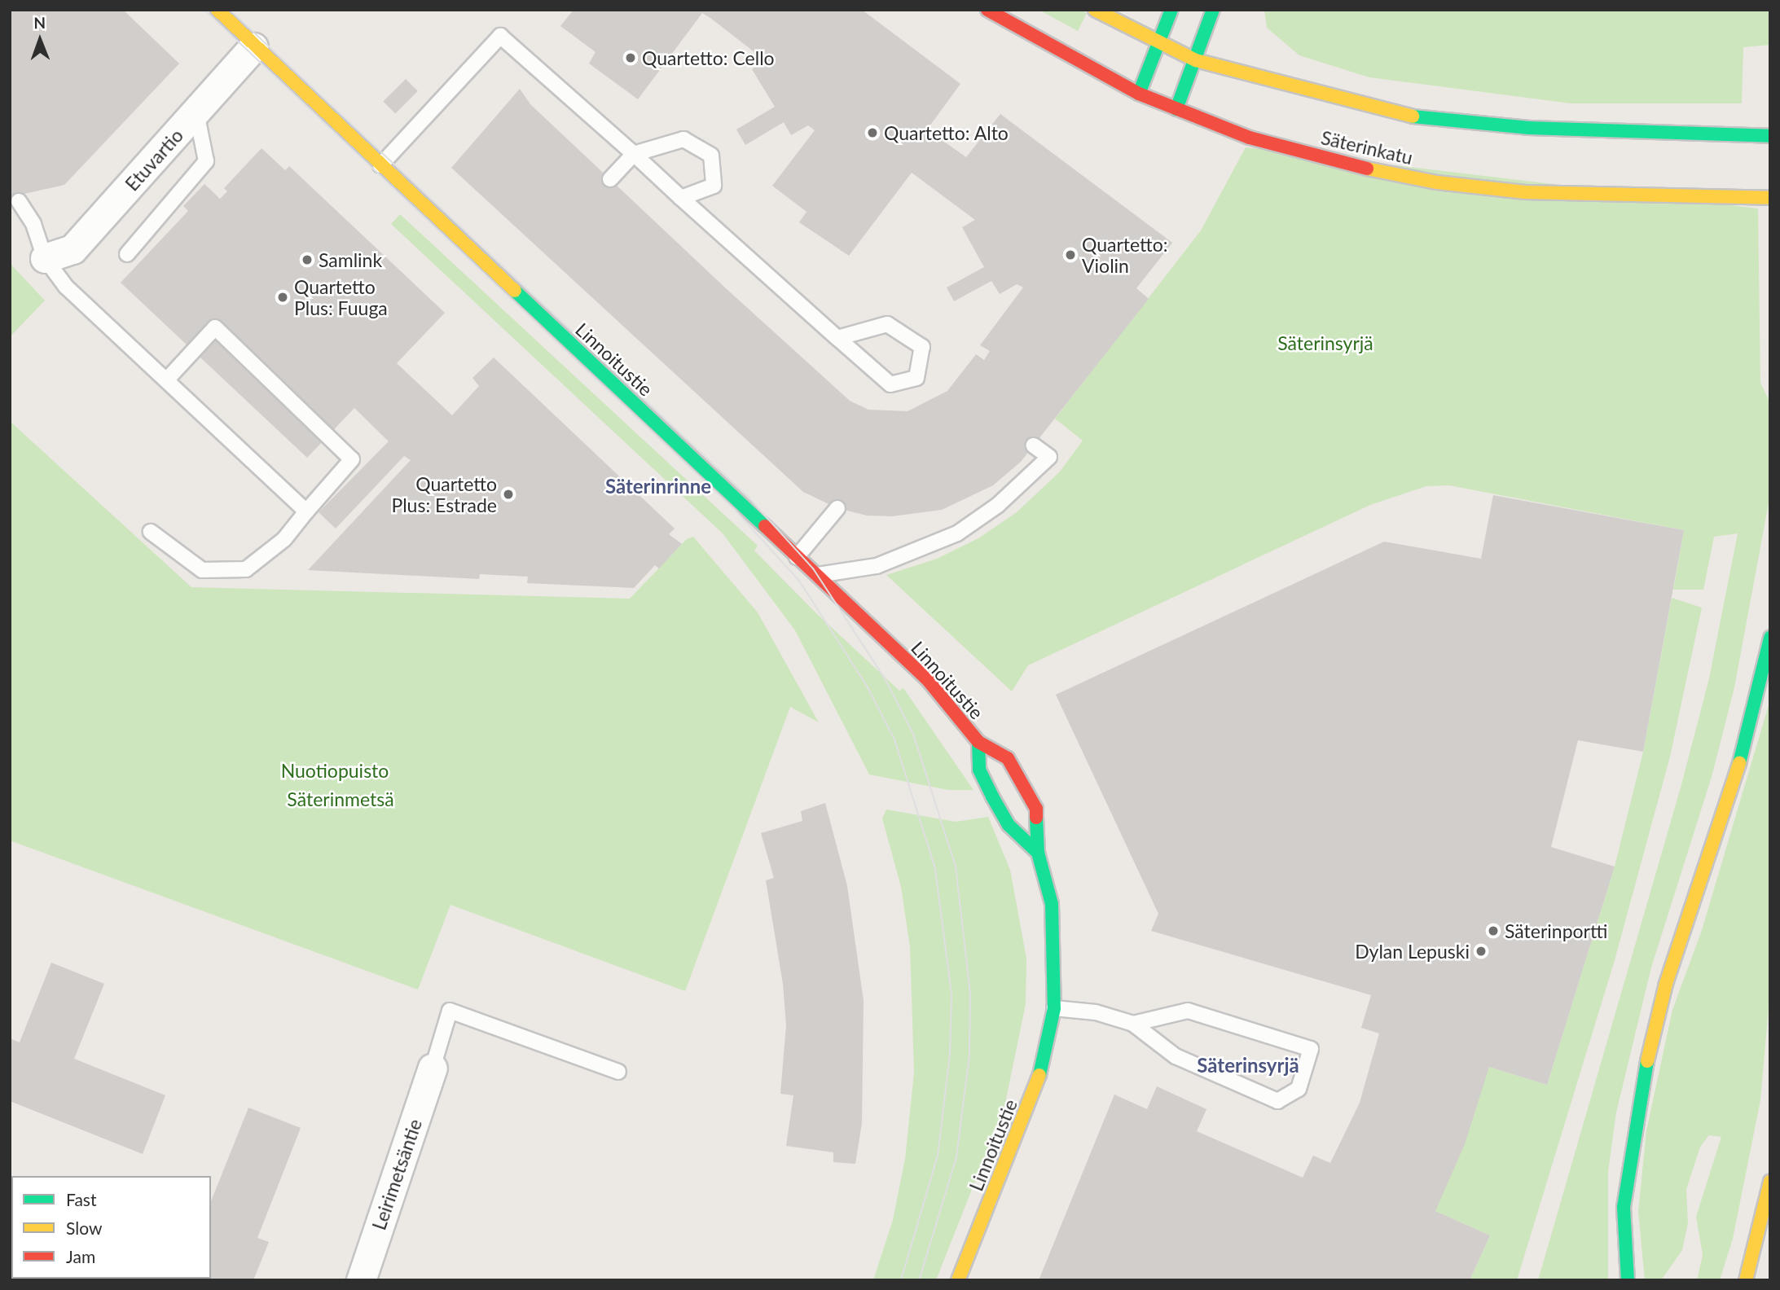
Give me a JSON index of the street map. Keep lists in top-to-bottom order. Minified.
{"streets":{"main road":["Säterinkatu","Linnoitustie"],"street":["Etuvartio","Leirimetsäntie"]},"crossings":[["Etuvartio","Linnoitustie"]],"districts":["Säterinrinne","Säterinsyrjä"],"parks":["Säterinsyrjä","Nuotiopuisto","Säterinmetsä"],"places":["Quartetto: Cello","Quartetto: Alto","Quartetto: Violin","Samlink","Quartetto Plus: Fuuga","Quartetto Plus: Estrade","Säterinportti","Dylan Lepuski"],"legend":["Fast","Slow","Jam"],"north":"top"}
